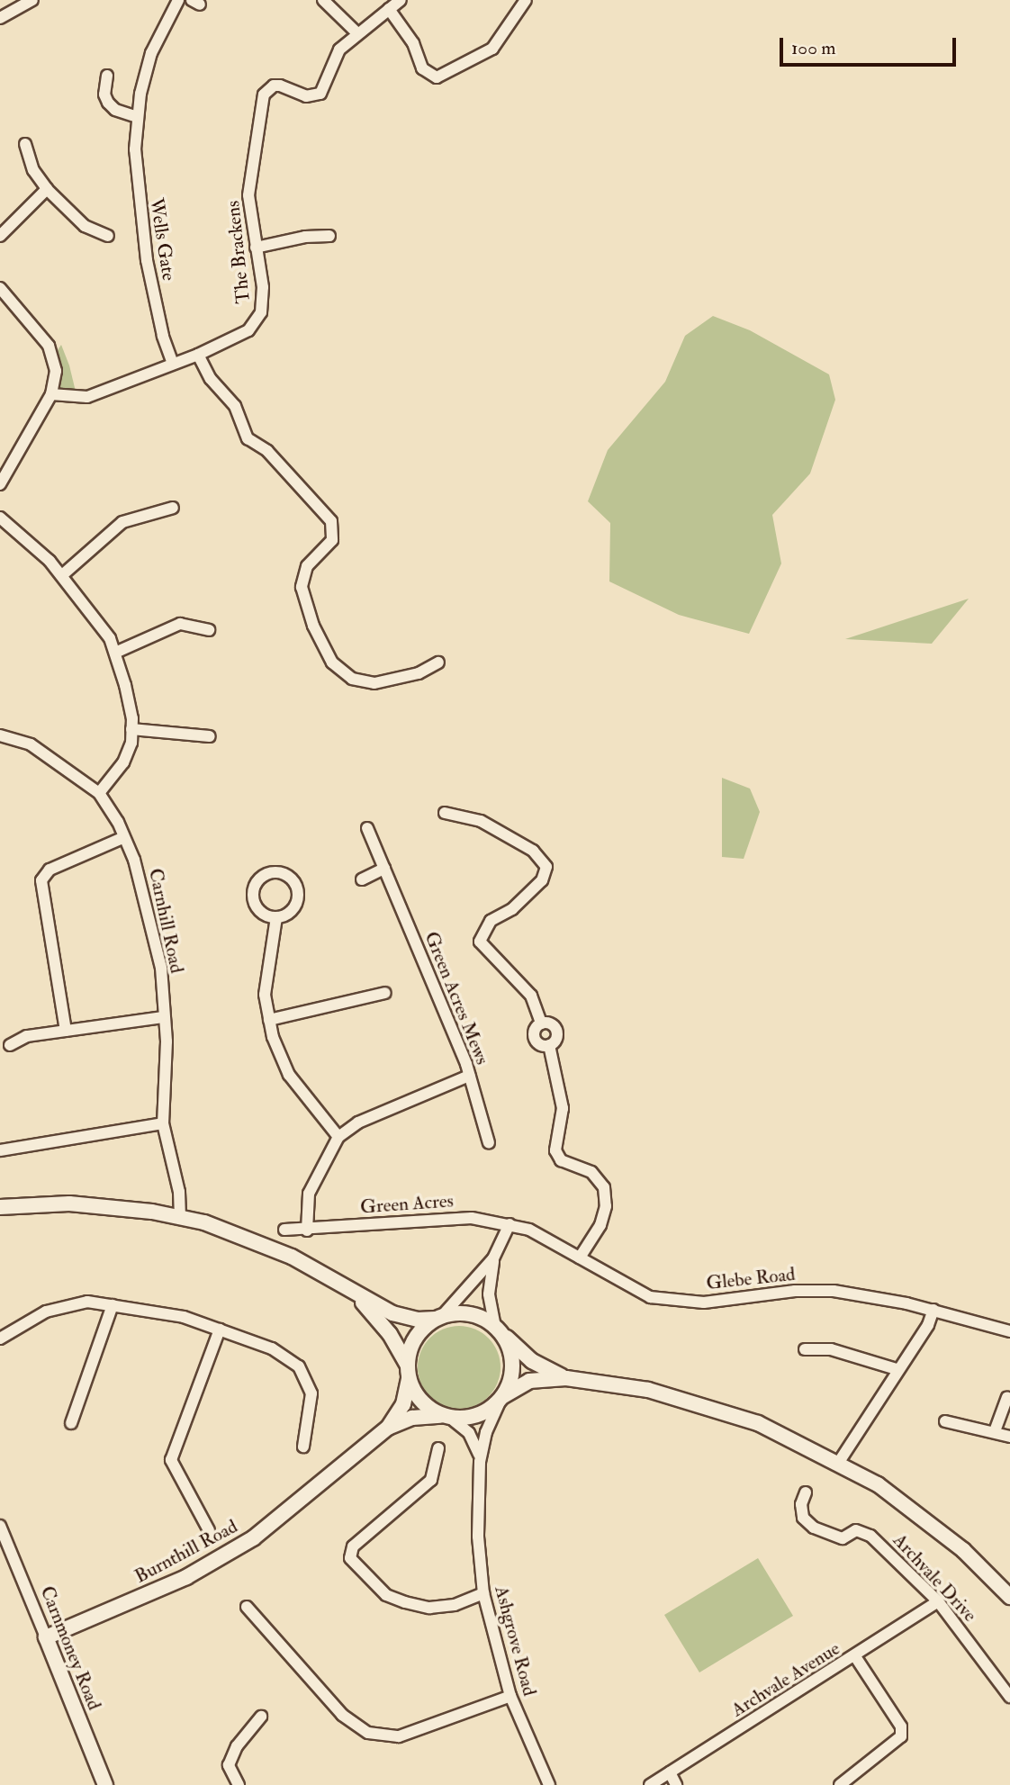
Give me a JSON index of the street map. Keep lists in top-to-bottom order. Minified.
{"streets":{"street":["Wells Gate","The Brackens","Carnhill Road","Green Acres Mews","Green Acres","Glebe Road","Burnthill Road","Archvale Drive","Ashgrove Road","Carnmoney Road","Archvale Avenue"]},"crossings":[["Wells Gate","The Brackens"],["Green Acres","Glebe Road"],["Burnthill Road","Ashgrove Road"],["Burnthill Road","Carnmoney Road"],["Archvale Drive","Archvale Avenue"]],"scale_bar":"100 m"}
